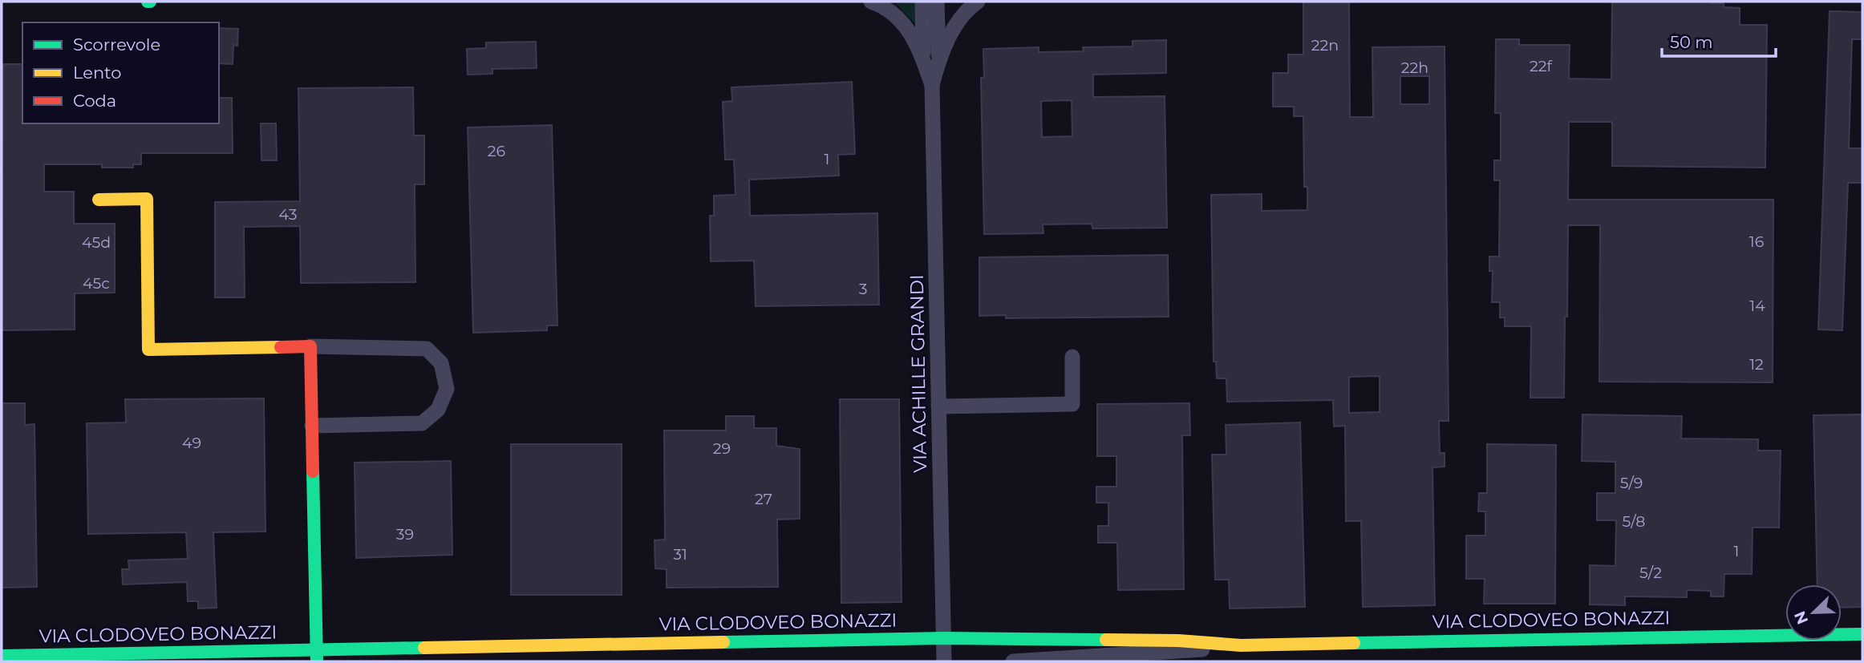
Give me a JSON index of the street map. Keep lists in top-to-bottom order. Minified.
{"streets":{"street":["VIA ACHILLE GRANDI","VIA CLODOVEO BONAZZI"]},"crossings":[["VIA ACHILLE GRANDI","VIA CLODOVEO BONAZZI"]],"house_numbers":["22n","22f","22h","26","1","43","16","45d","45c","3","14","12","49","29","5/9","27","5/8","39","1","31","5/2"],"legend":["Scorrevole","Lento","Coda"],"scale_bar":"50 m","north":"bottom left"}
